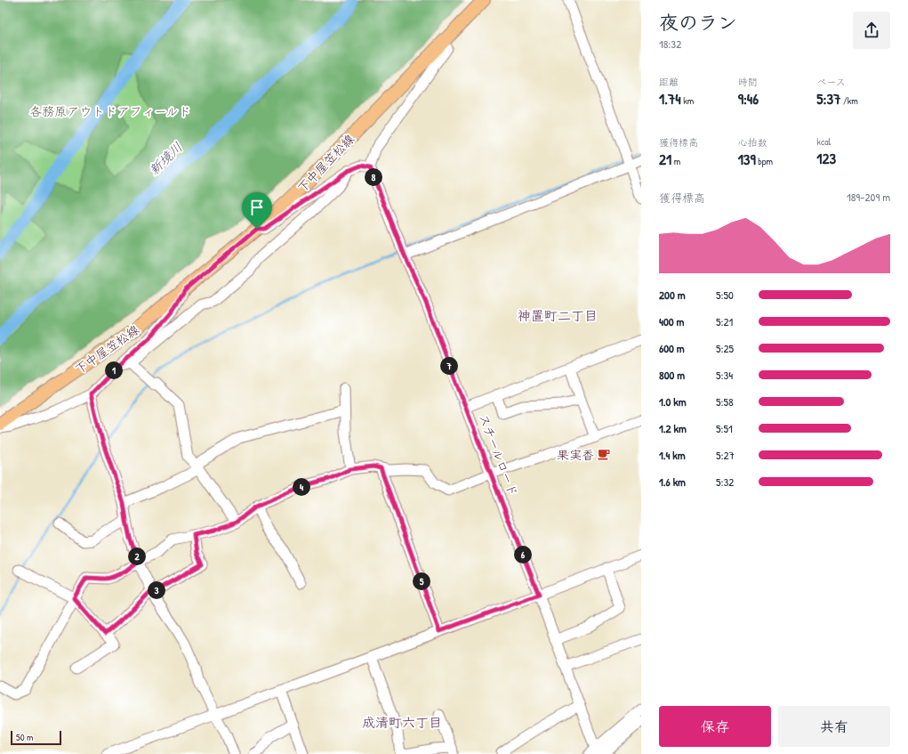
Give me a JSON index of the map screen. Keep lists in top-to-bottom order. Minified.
{"streets":{"main road":["下中屋笠松線"],"street":["スチールロード"]},"districts":["神置町二丁目","成清町六丁目"],"water":["新境川"],"parks":["各務原アウトドアフィールド"],"places":{"cafe":["果実香"]},"scale_bar":"50 m","page":{"heading":["夜のラン","18:32"],"stats":[["距離","1.74 km"],["時間","9:46"],["ペース","5:37 /km"],["獲得標高","21 m"],["心拍数","139 bpm"],["kcal","123"]],"pins":["8","7","1","4","6","2","5","3"],"chart":["獲得標高","189–209 m"],"list":[{"name":"200 m","note":"5:50"},{"name":"400 m","note":"5:21"},{"name":"600 m","note":"5:25"},{"name":"800 m","note":"5:34"},{"name":"1.0 km","note":"5:58"},{"name":"1.2 km","note":"5:51"},{"name":"1.4 km","note":"5:27"},{"name":"1.6 km","note":"5:32"}],"buttons":["保存","共有"],"scale":"50 m"}}
